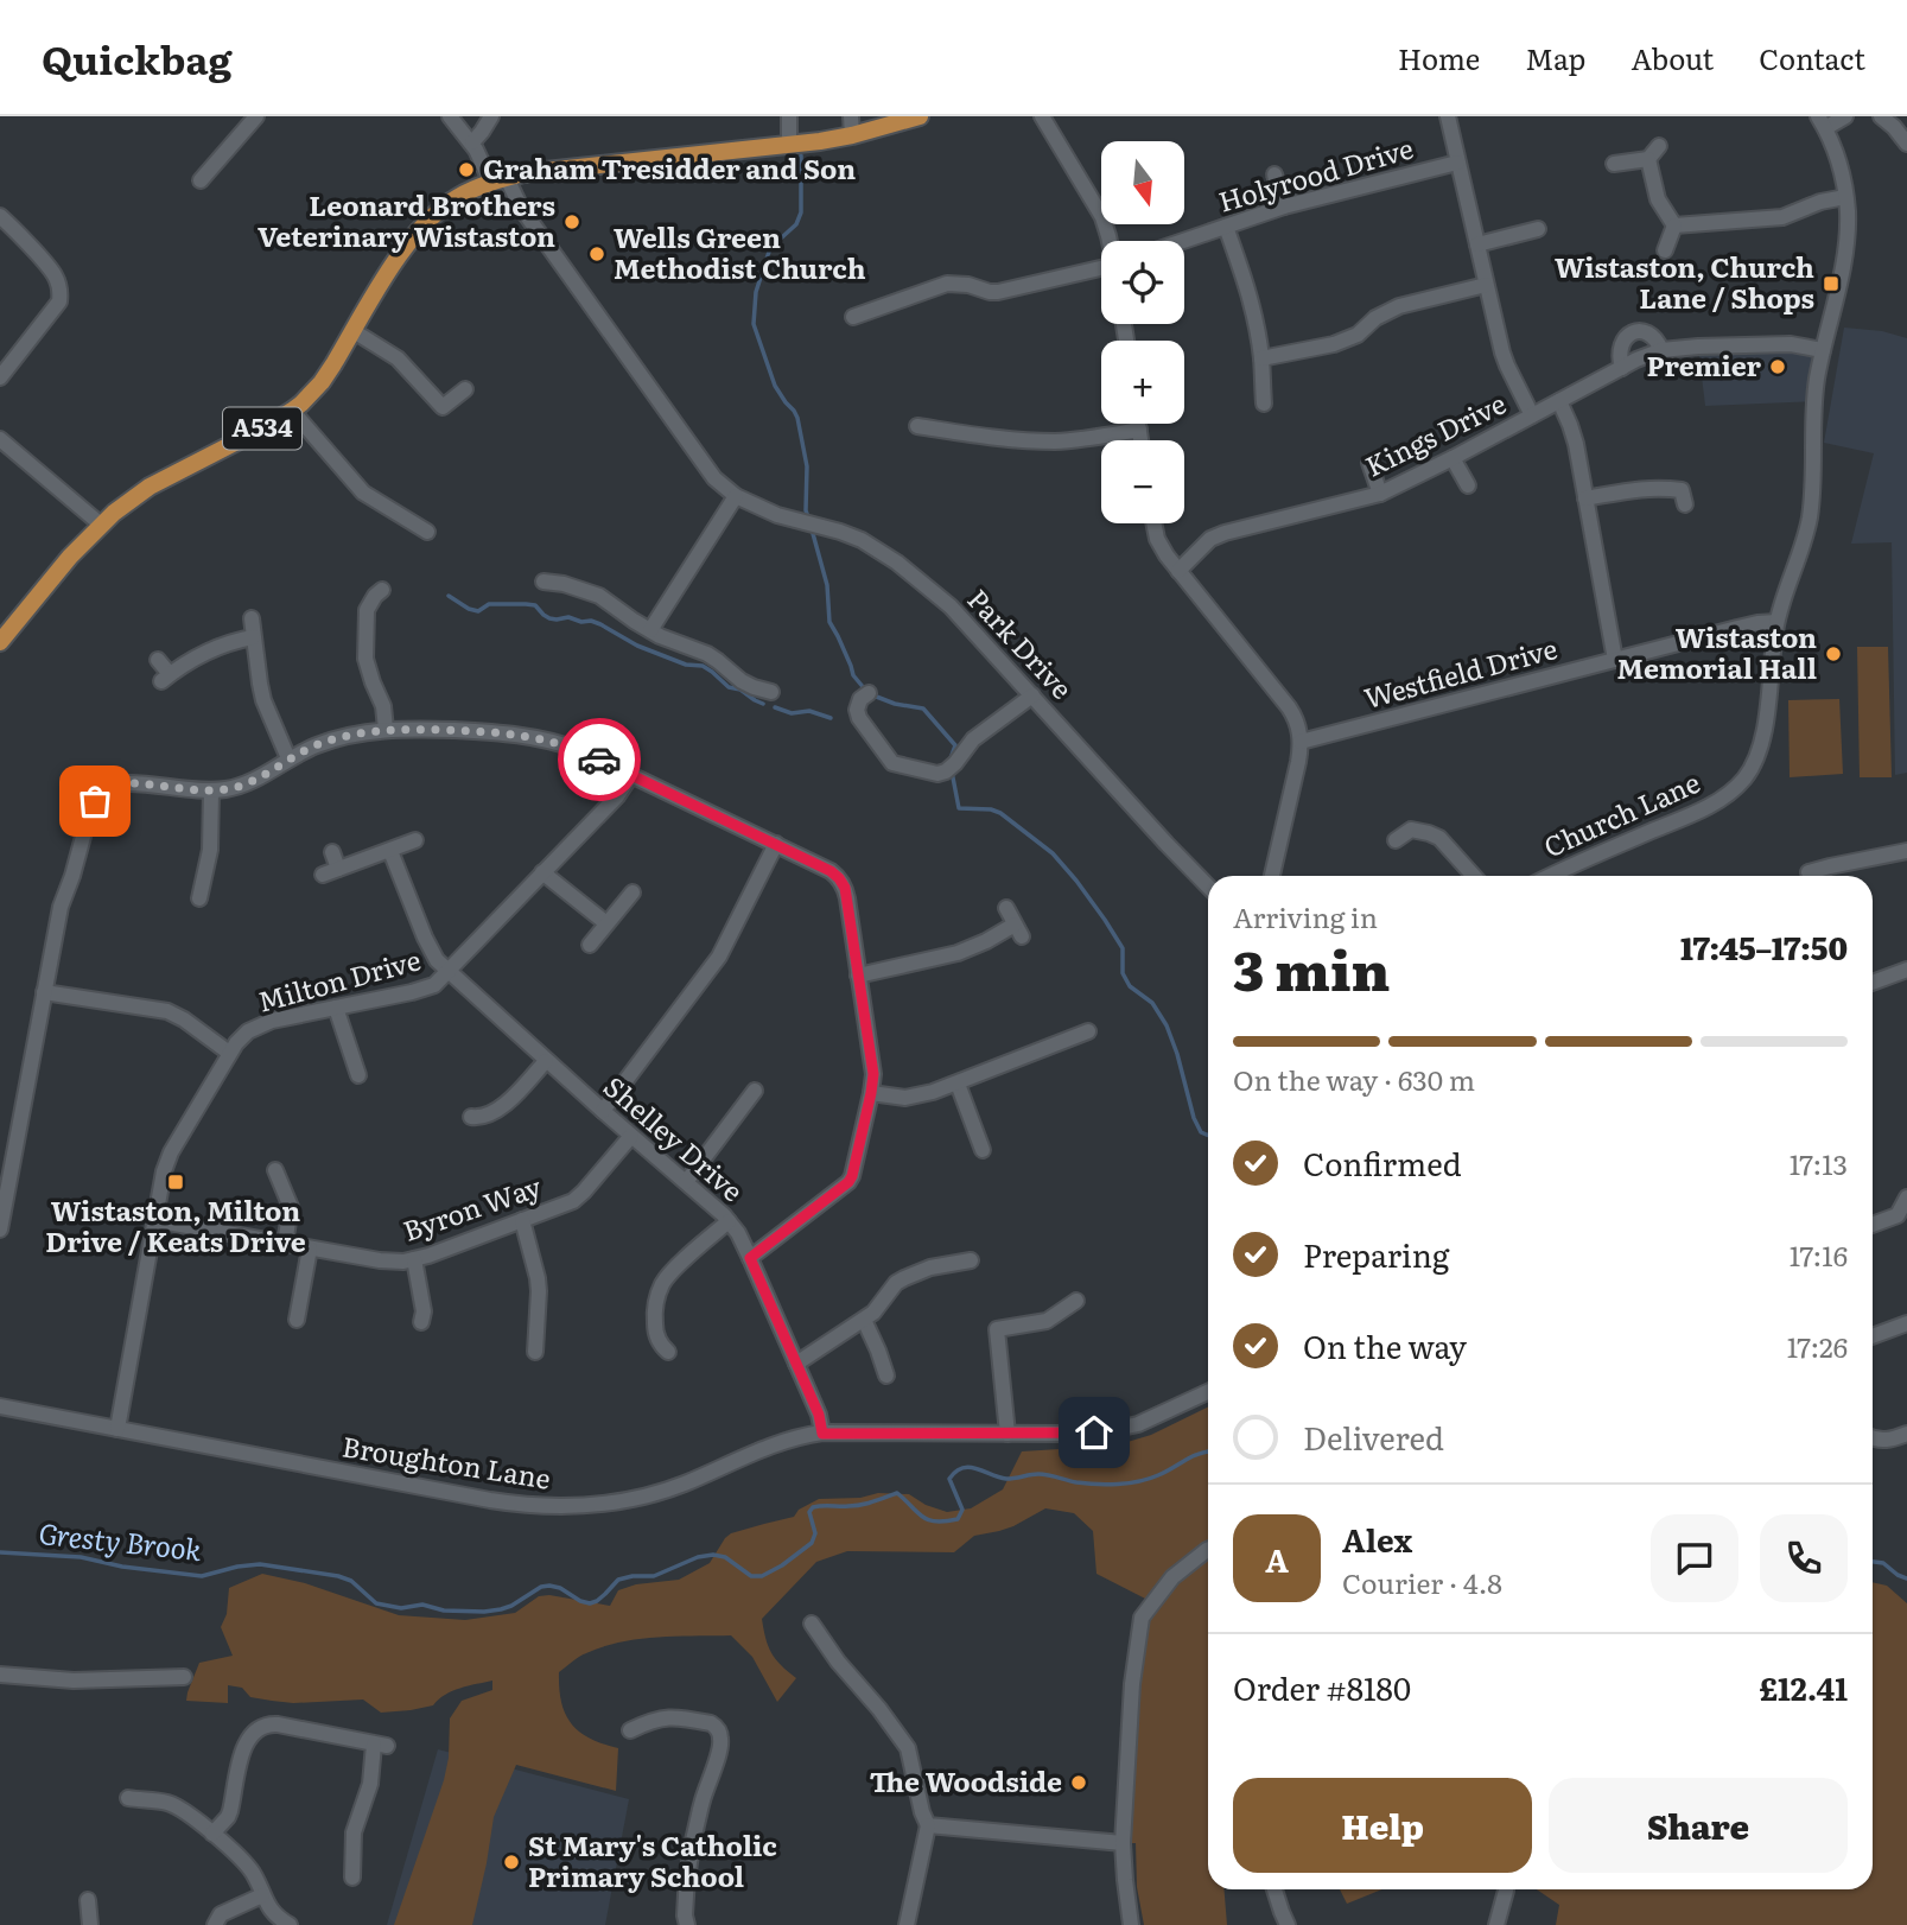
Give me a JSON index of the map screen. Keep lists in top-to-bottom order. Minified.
{"streets":{"main road":["A534"],"street":["Holyrood Drive","Kings Drive","Park Drive","Westfield Drive","Church Lane","Milton Drive","Shelley Drive","Byron Way","Broughton Lane"]},"crossings":[["Kings Drive","Church Lane"],["Westfield Drive","Church Lane"],["Milton Drive","Shelley Drive"],["Milton Drive","Byron Way"],["Milton Drive","Broughton Lane"],["Shelley Drive","Byron Way"],["Shelley Drive","Broughton Lane"]],"water":["Gresty Brook"],"places":{"other":["Graham Tresidder and Son","Leonard Brothers Veterinary Wistaston","Wells Green Methodist Church","Premier","Wistaston Memorial Hall","The Woodside","St Mary's Catholic Primary School"],"transit":["Wistaston, Church Lane / Shops","Wistaston, Milton Drive / Keats Drive"]},"north":"bottom","page":{"header":"Quickbag","nav":["Home","Map","About","Contact"],"map_buttons":["+","−"],"heading":["3 min","Arriving in","17:45–17:50"],"panel":["Alex","Courier · 4.8","Order #8180","£12.41"],"bar":"On the way · 630 m","list":[["Confirmed","17:13"],["Preparing","17:16"],["On the way","17:26"],"Delivered"],"round":"A","buttons":["Help","Share"]}}
